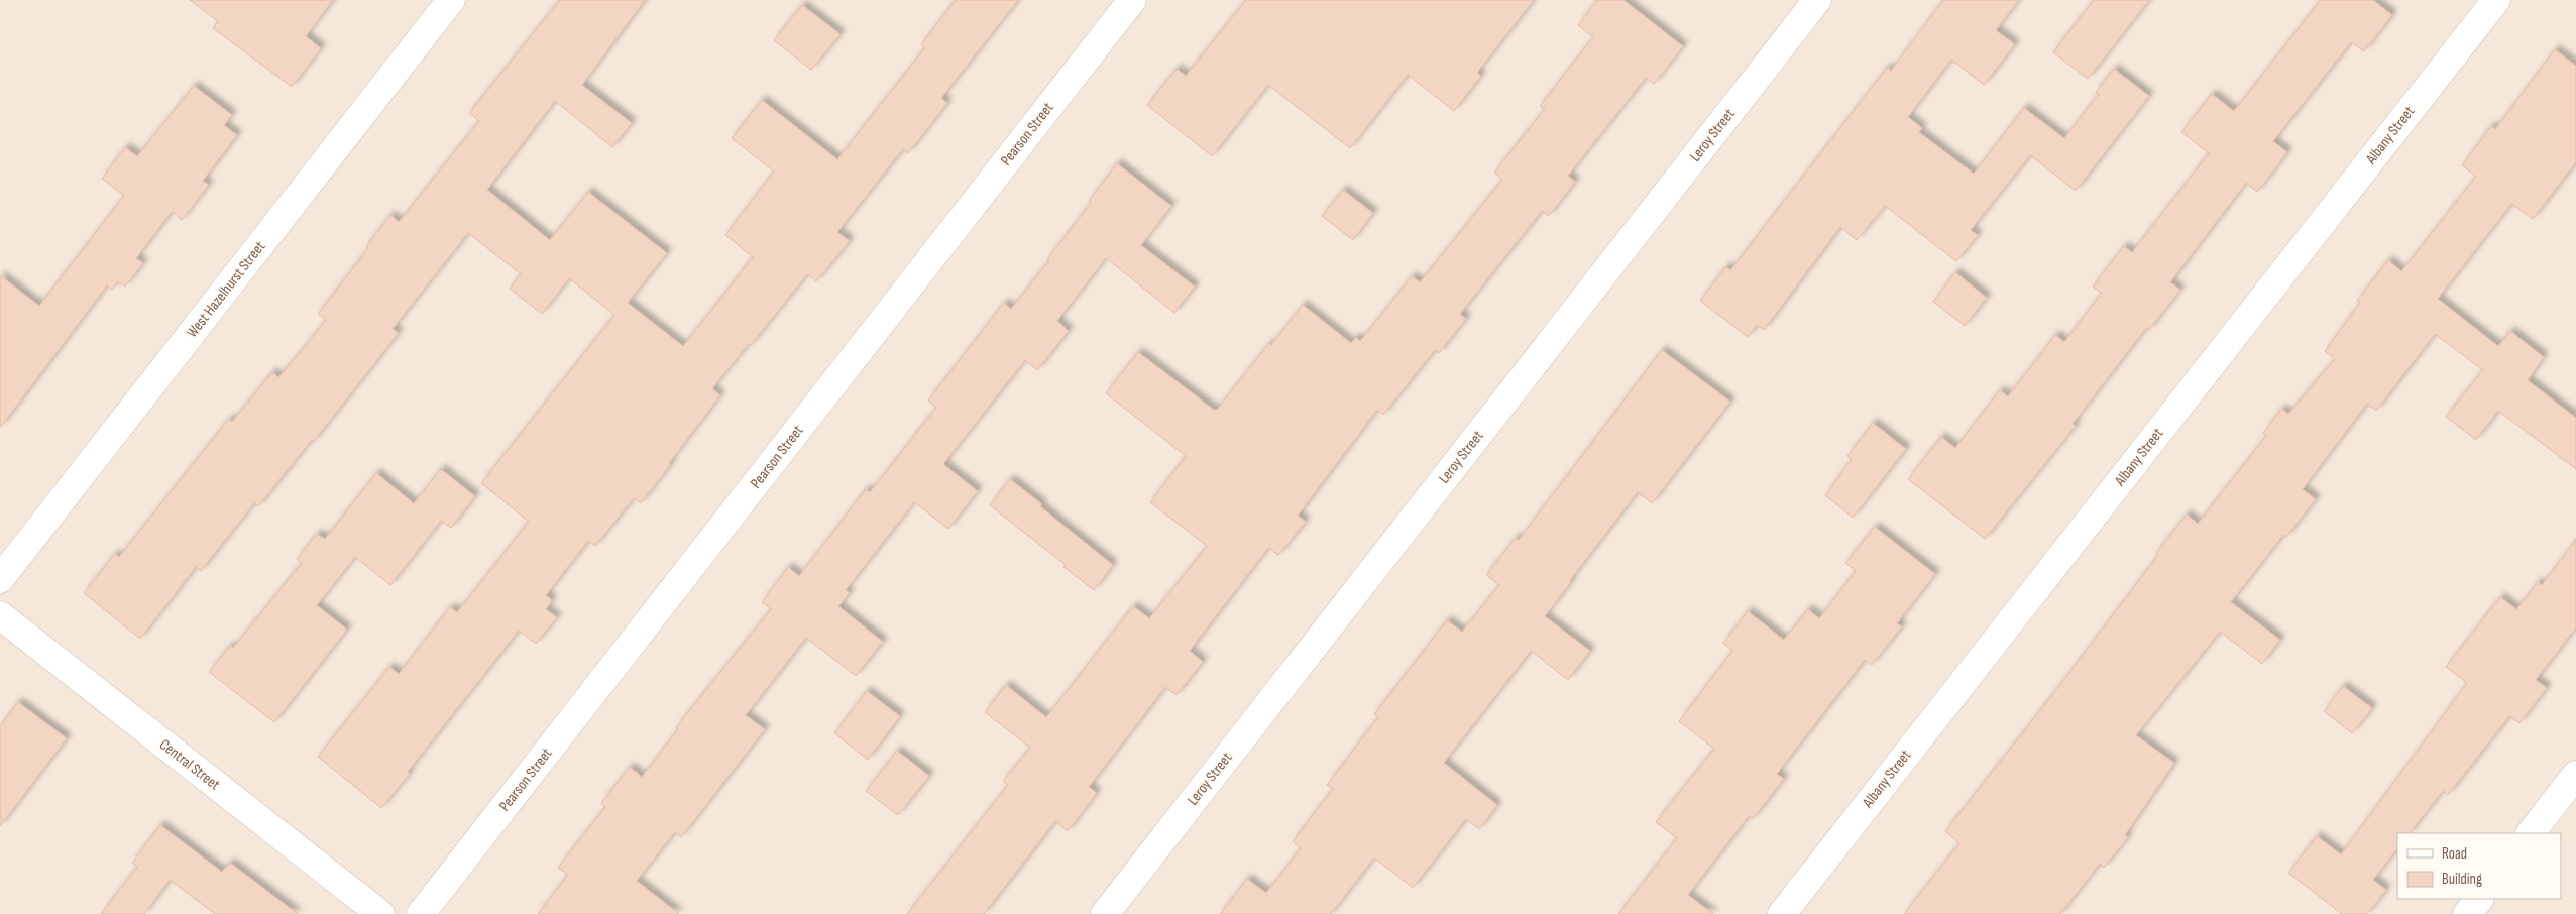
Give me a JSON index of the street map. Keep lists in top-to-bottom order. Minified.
{"streets":{"street":["Pearson Street","Leroy Street","Albany Street","West Hazelhurst Street","Central Street"]},"legend":["Road","Building"]}
